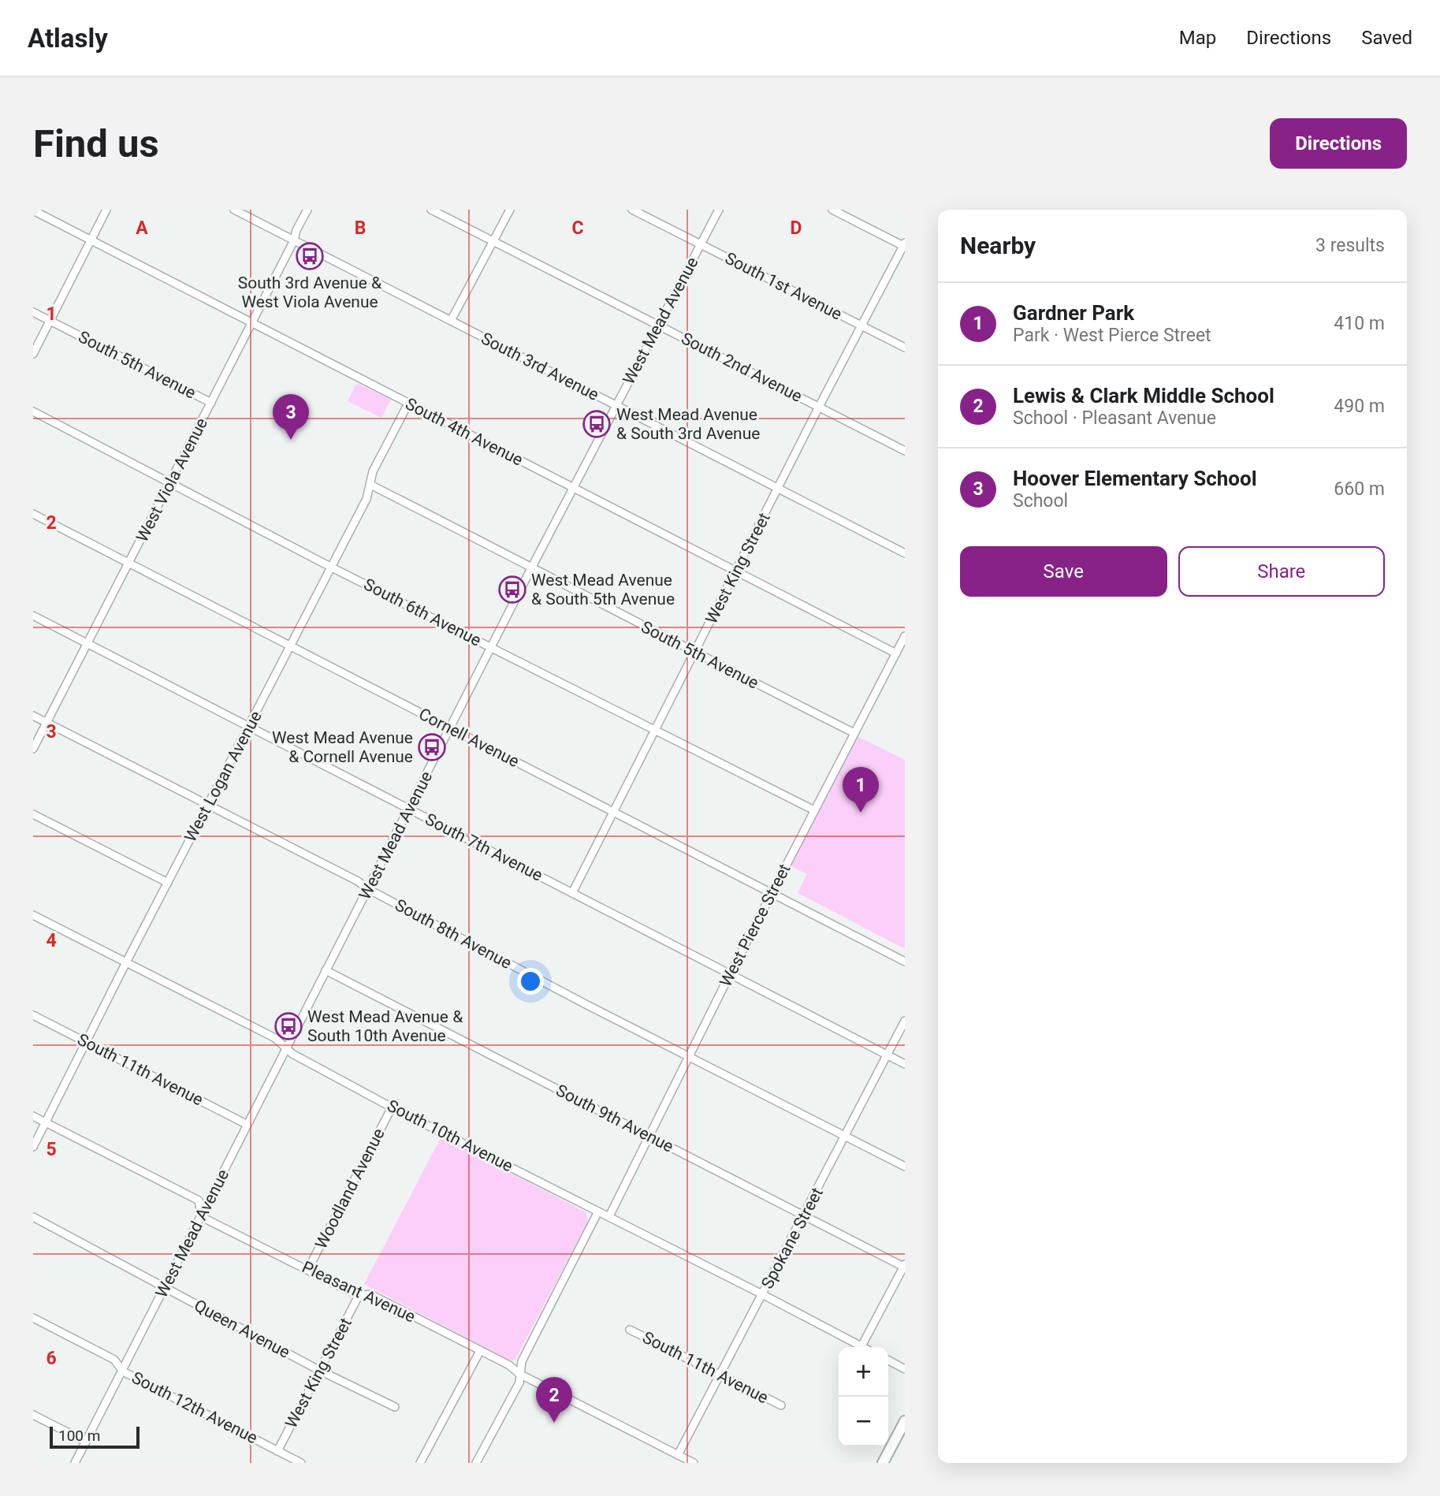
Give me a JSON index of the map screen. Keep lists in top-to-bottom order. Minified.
{"streets":{"street":["South 1st Avenue","West Mead Avenue","South 5th Avenue","South 3rd Avenue","South 2nd Avenue","South 4th Avenue","West Viola Avenue","West King Street","South 6th Avenue","Cornell Avenue","West Logan Avenue","South 7th Avenue","West Pierce Street","South 8th Avenue","South 11th Avenue","South 9th Avenue","South 10th Avenue","Woodland Avenue","Spokane Street","Pleasant Avenue","Queen Avenue","South 12th Avenue"]},"crossings":[["South 1st Avenue","West Mead Avenue"],["South 1st Avenue","West King Street"],["West Mead Avenue","South 5th Avenue"],["West Mead Avenue","South 3rd Avenue"],["West Mead Avenue","South 2nd Avenue"],["West Mead Avenue","South 4th Avenue"],["West Mead Avenue","South 6th Avenue"],["West Mead Avenue","Cornell Avenue"],["West Mead Avenue","South 7th Avenue"],["West Mead Avenue","South 8th Avenue"],["West Mead Avenue","South 11th Avenue"],["West Mead Avenue","South 9th Avenue"],["West Mead Avenue","South 10th Avenue"],["West Mead Avenue","Pleasant Avenue"],["West Mead Avenue","Queen Avenue"],["West Mead Avenue","South 12th Avenue"],["South 5th Avenue","West Viola Avenue"],["South 5th Avenue","West King Street"],["South 5th Avenue","West Logan Avenue"],["South 5th Avenue","West Pierce Street"],["South 3rd Avenue","West Viola Avenue"],["South 3rd Avenue","West King Street"],["South 2nd Avenue","West King Street"],["South 4th Avenue","West Viola Avenue"],["South 4th Avenue","West King Street"],["South 4th Avenue","West Logan Avenue"],["South 4th Avenue","West Pierce Street"],["West Viola Avenue","South 6th Avenue"],["West Viola Avenue","Cornell Avenue"],["West Viola Avenue","South 7th Avenue"],["West Viola Avenue","South 8th Avenue"],["West King Street","South 6th Avenue"],["West King Street","Cornell Avenue"],["West King Street","South 7th Avenue"],["West King Street","Pleasant Avenue"],["West King Street","Queen Avenue"],["West King Street","South 12th Avenue"],["South 6th Avenue","West Logan Avenue"],["South 6th Avenue","West Pierce Street"],["Cornell Avenue","West Logan Avenue"],["Cornell Avenue","West Pierce Street"],["West Logan Avenue","South 7th Avenue"],["West Logan Avenue","South 8th Avenue"],["West Logan Avenue","South 11th Avenue"],["West Logan Avenue","South 10th Avenue"],["South 7th Avenue","West Pierce Street"],["South 7th Avenue","Spokane Street"],["West Pierce Street","South 8th Avenue"],["West Pierce Street","South 9th Avenue"],["West Pierce Street","South 10th Avenue"],["South 8th Avenue","Spokane Street"],["South 11th Avenue","Spokane Street"],["South 9th Avenue","Spokane Street"],["South 10th Avenue","Woodland Avenue"],["South 10th Avenue","Spokane Street"],["Woodland Avenue","Pleasant Avenue"],["Spokane Street","Pleasant Avenue"]],"places":{"bus stop":["South 3rd Avenue & West Viola Avenue","West Mead Avenue & South 3rd Avenue","West Mead Avenue & South 5th Avenue","West Mead Avenue & Cornell Avenue","West Mead Avenue & South 10th Avenue"]},"scale_bar":"100 m","page":{"header":"Atlasly","nav":["Map","Directions","Saved"],"buttons":["Directions",["Save","Share"]],"title":"Find us","heading":["Nearby","3 results"],"list":[{"mark":"1","name":"Gardner Park","note":"Park · West Pierce Street","value":"410 m"},{"mark":"2","name":"Lewis & Clark Middle School","note":"School · Pleasant Avenue","value":"490 m"},{"mark":"3","name":"Hoover Elementary School","note":"School","value":"660 m"}],"pins":["3","1","2"],"map_buttons":["+","−"],"scale":"100 m"},"grid":{"columns":["A","B","C","D"],"rows":["1","2","3","4","5","6"]}}
